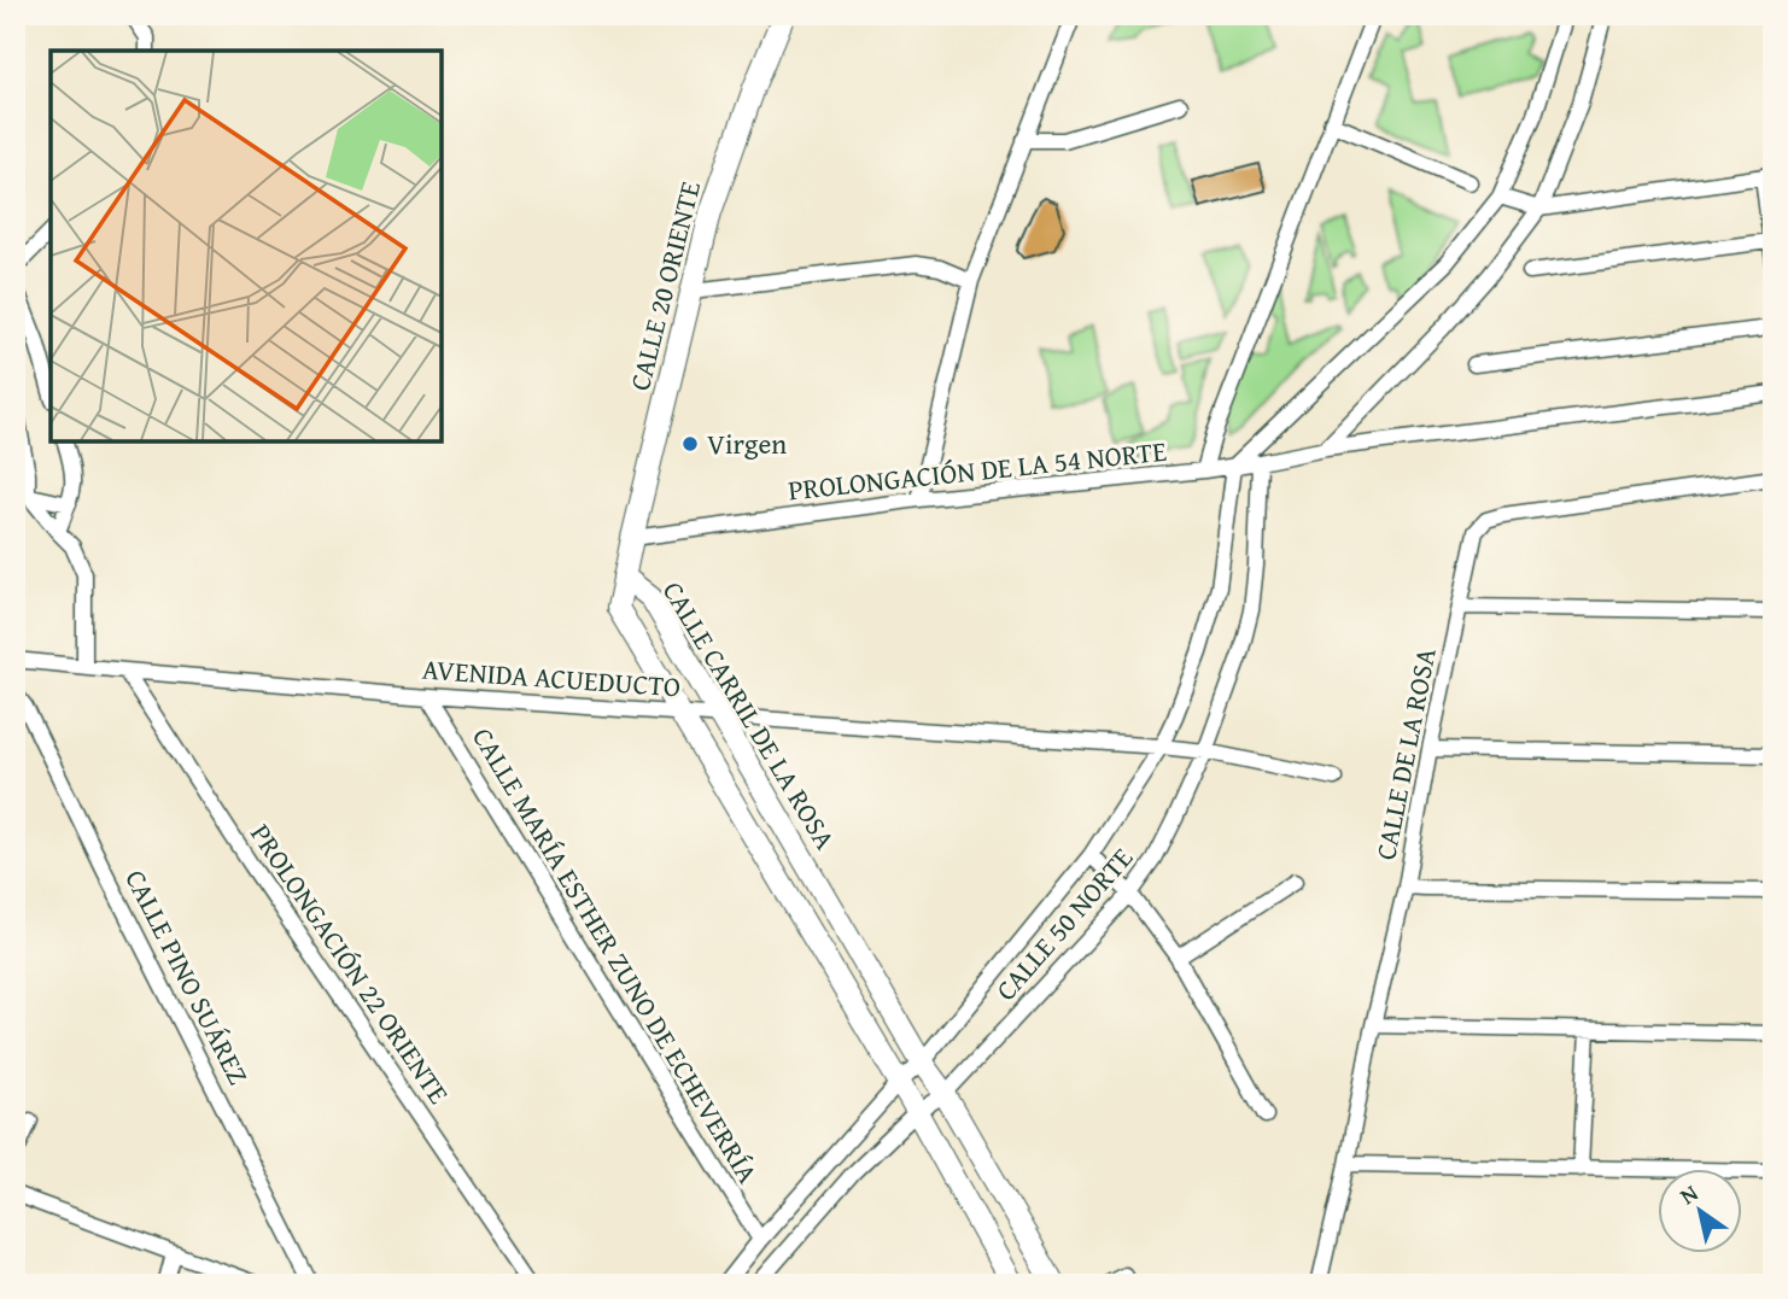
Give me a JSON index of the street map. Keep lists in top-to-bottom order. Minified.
{"streets":{"main road":["CALLE 20 ORIENTE","CALLE CARRIL DE LA ROSA"],"street":["PROLONGACIÓN DE LA 54 NORTE","AVENIDA ACUEDUCTO","CALLE DE LA ROSA","CALLE 50 NORTE","CALLE MARÍA ESTHER ZUNO DE ECHEVERRÍA","PROLONGACIÓN 22 ORIENTE","CALLE PINO SUÁREZ"]},"crossings":[["CALLE 20 ORIENTE","PROLONGACIÓN DE LA 54 NORTE"],["CALLE 20 ORIENTE","CALLE CARRIL DE LA ROSA"],["PROLONGACIÓN DE LA 54 NORTE","CALLE 50 NORTE"],["AVENIDA ACUEDUCTO","CALLE CARRIL DE LA ROSA"],["AVENIDA ACUEDUCTO","CALLE 50 NORTE"],["AVENIDA ACUEDUCTO","CALLE MARÍA ESTHER ZUNO DE ECHEVERRÍA"],["AVENIDA ACUEDUCTO","PROLONGACIÓN 22 ORIENTE"],["CALLE CARRIL DE LA ROSA","CALLE 50 NORTE"],["CALLE 50 NORTE","CALLE MARÍA ESTHER ZUNO DE ECHEVERRÍA"]],"places":["Virgen"],"north":"top left"}
